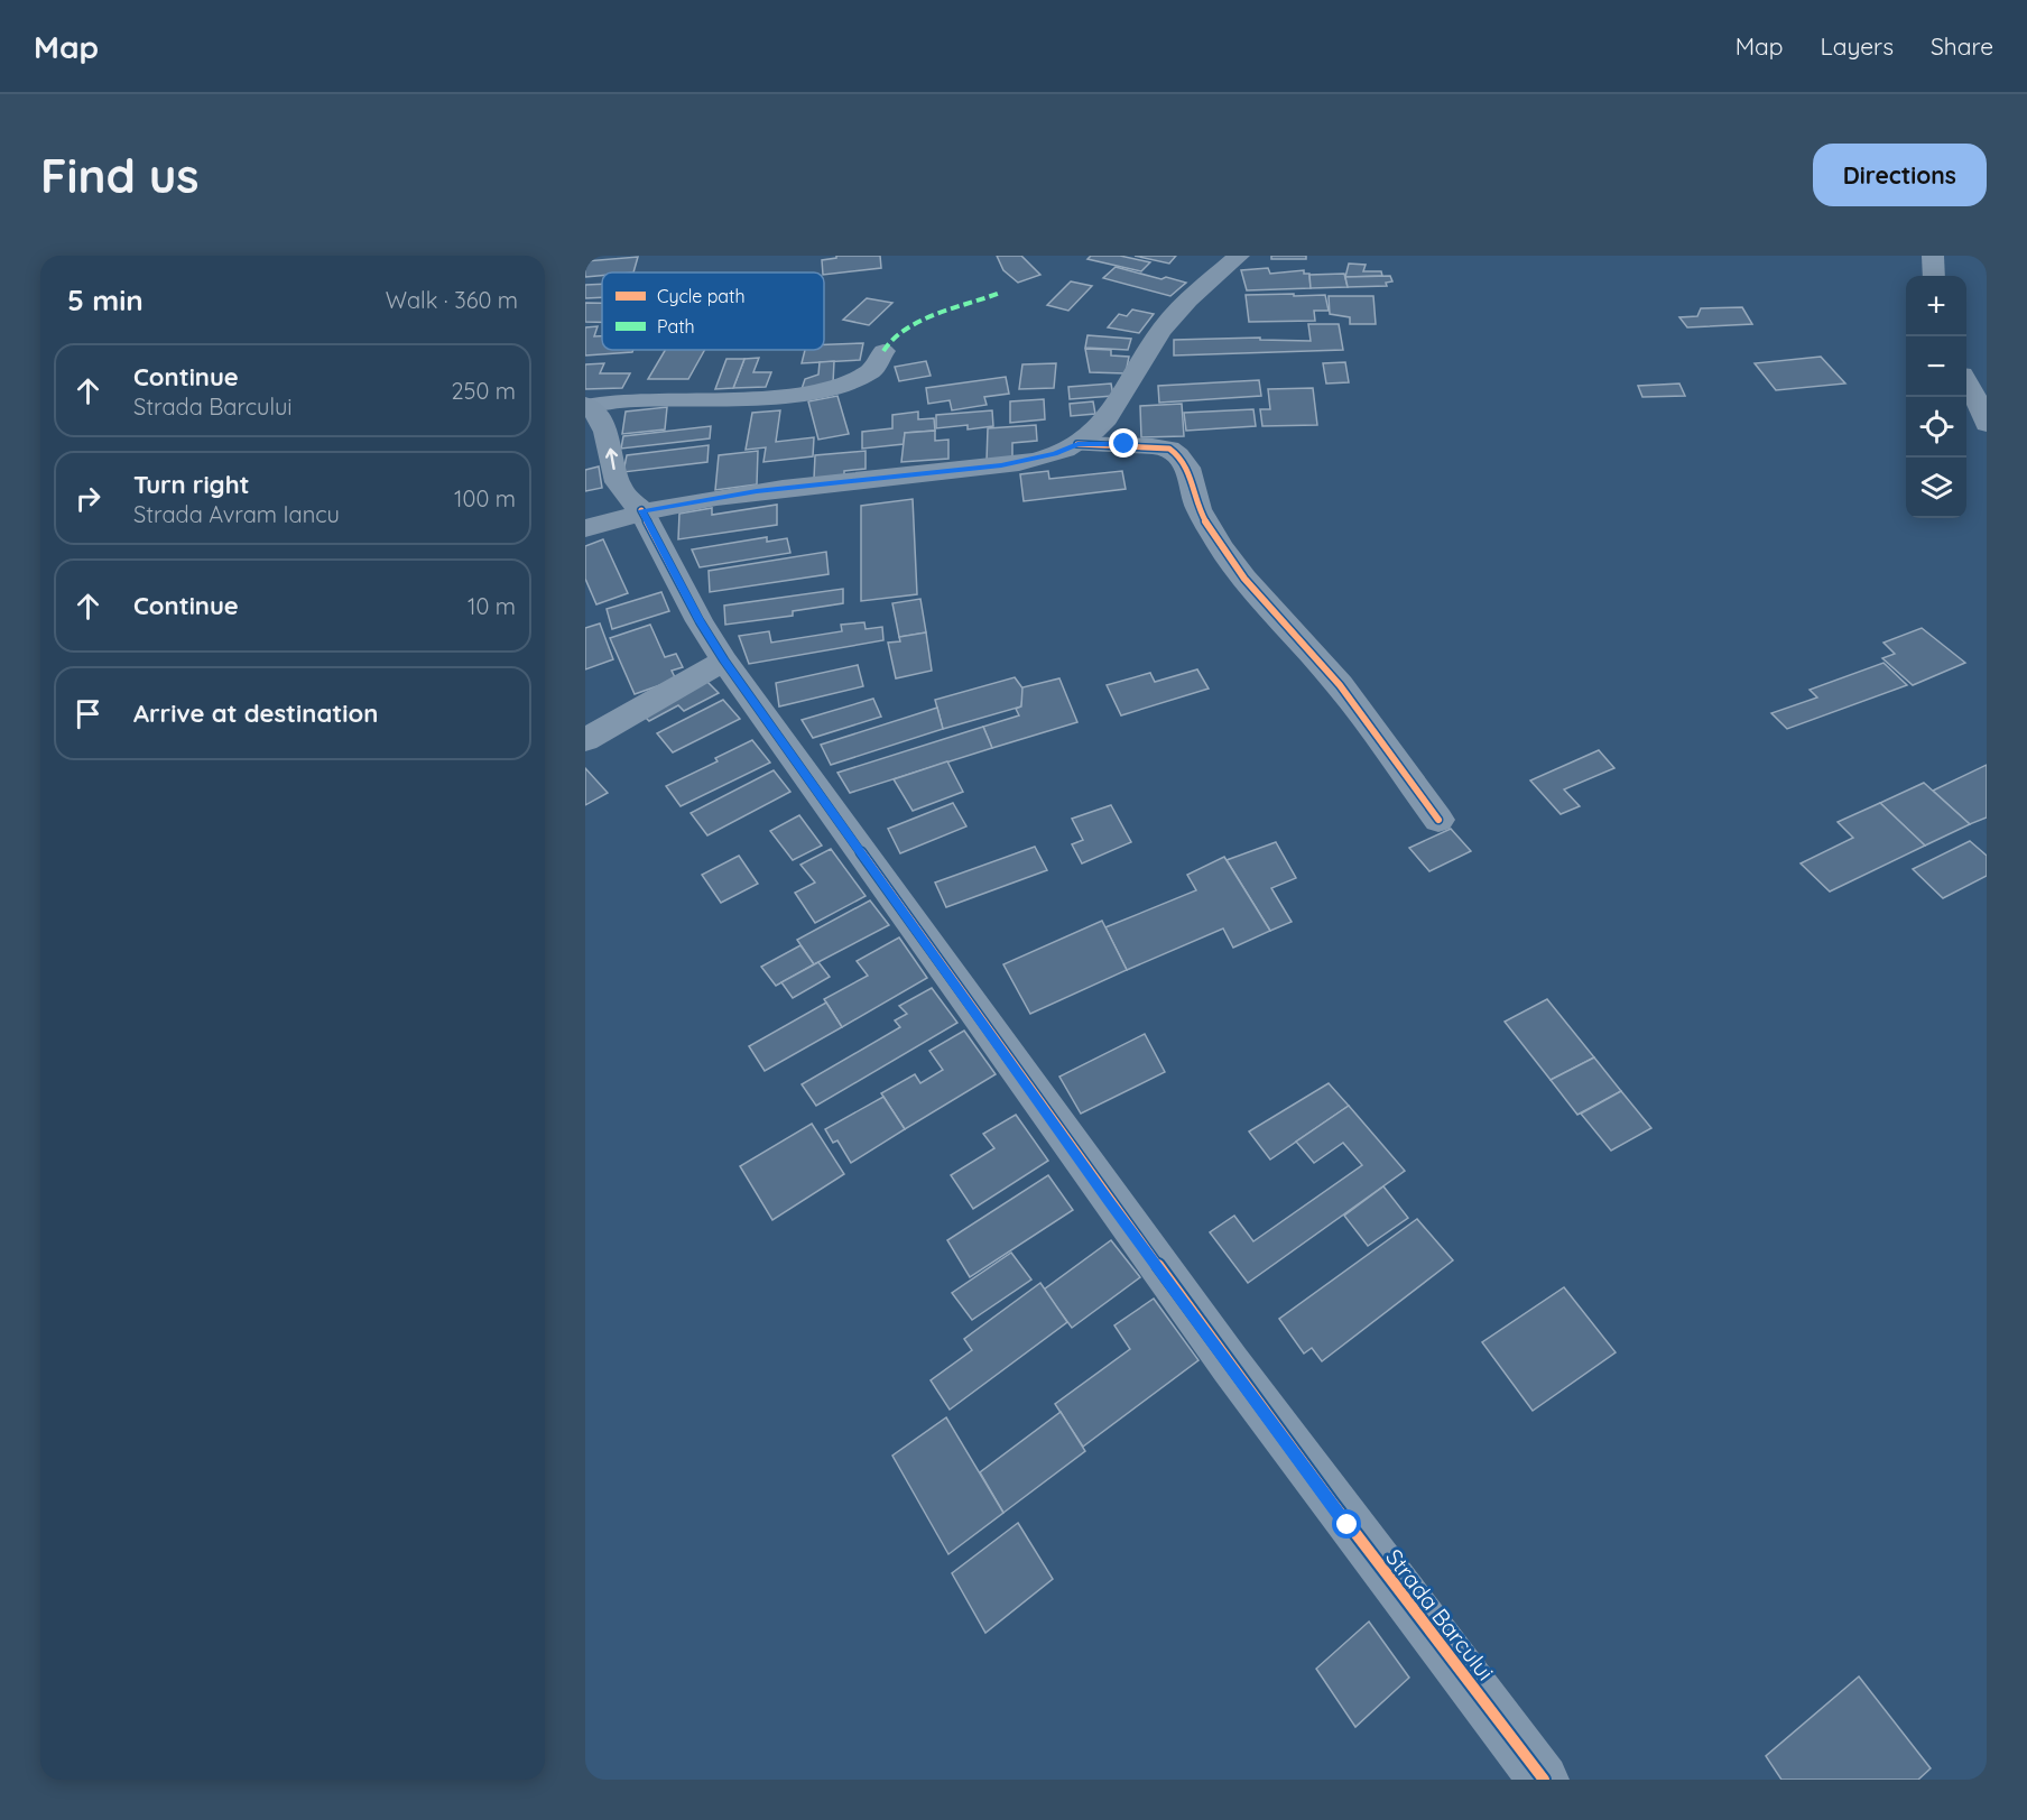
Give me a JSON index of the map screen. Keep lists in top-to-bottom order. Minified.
{"streets":{"main road":["Strada Barcului"]},"legend":["Cycle path","Path"],"page":{"header":"Map","nav":["Map","Layers","Share"],"buttons":"Directions","title":"Find us","heading":["5 min","Walk · 360 m"],"map_buttons":["+","−"],"list":[["Continue","Strada Barcului","250 m"],["Turn right","Strada Avram Iancu","100 m"],["Continue","10 m"],"Arrive at destination"]}}
